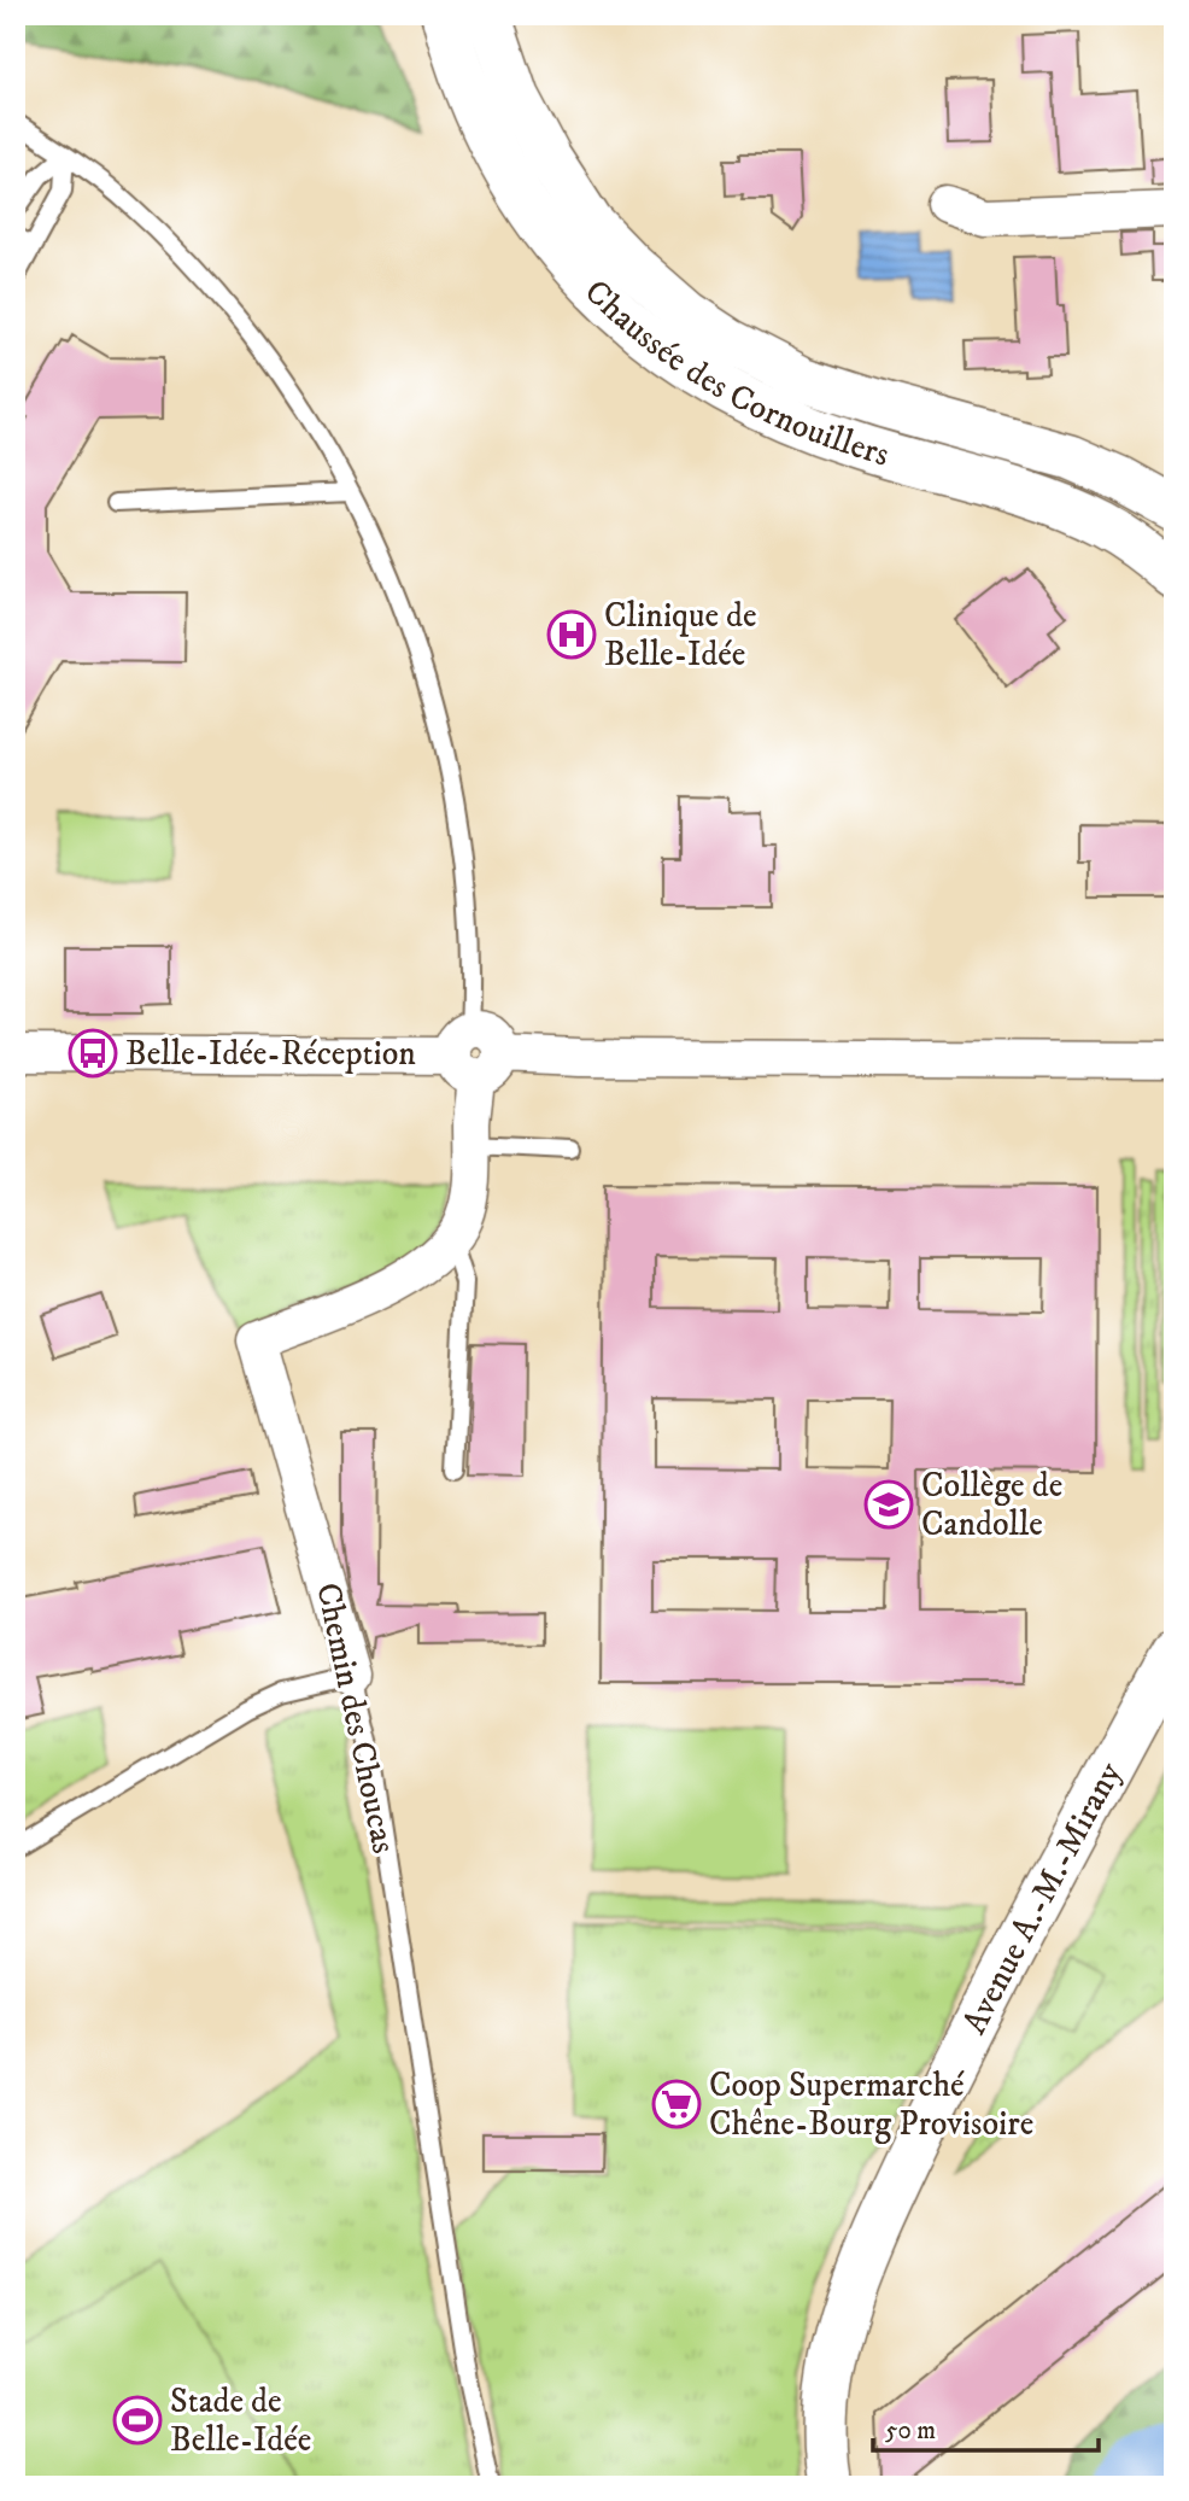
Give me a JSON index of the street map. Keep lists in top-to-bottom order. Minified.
{"streets":{"street":["Chaussée des Cornouillers","Chemin des Choucas","Avenue A.-M.-Mirany"]},"places":{"hospital":["Clinique de Belle-Idée"],"bus stop":["Belle-Idée-Réception"],"school or university":["Collège de Candolle"],"supermarket":["Coop Supermarché Chêne-Bourg Provisoire"],"sports":["Stade de Belle-Idée"]},"scale_bar":"50 m"}
